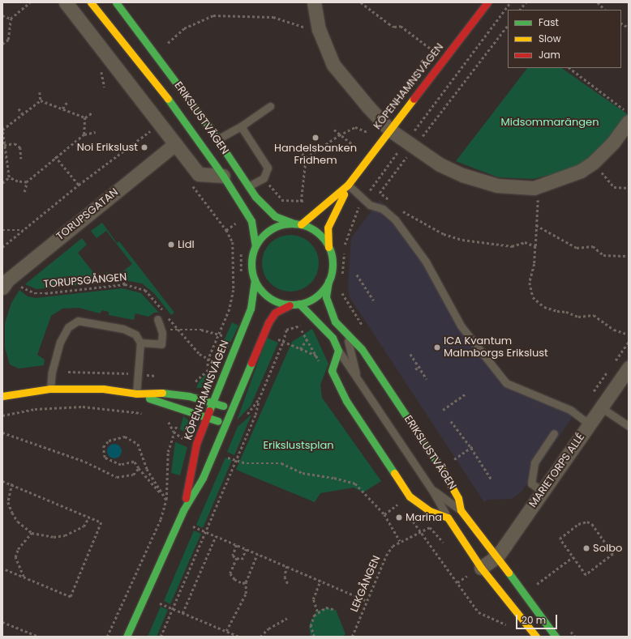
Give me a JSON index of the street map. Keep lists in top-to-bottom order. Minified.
{"streets":{"street":["KÖPENHAMNSVÄGEN","ERIKSLUSTVÄGEN","TORUPSGATAN","MARIETORPS ALLÉ"],"path":["TORUPSGÅNGEN","LEKGÅNGEN"]},"crossings":[["KÖPENHAMNSVÄGEN","ERIKSLUSTVÄGEN"],["ERIKSLUSTVÄGEN","MARIETORPS ALLÉ"],["TORUPSGATAN","TORUPSGÅNGEN"]],"parks":["Midsommarängen","Erikslustsplan"],"places":["Handelsbanken Fridhem","Noi Erikslust","Lidl","ICA Kvantum Malmborgs Erikslust","Marina","Solbo"],"legend":["Fast","Slow","Jam"],"scale_bar":"20 m"}
